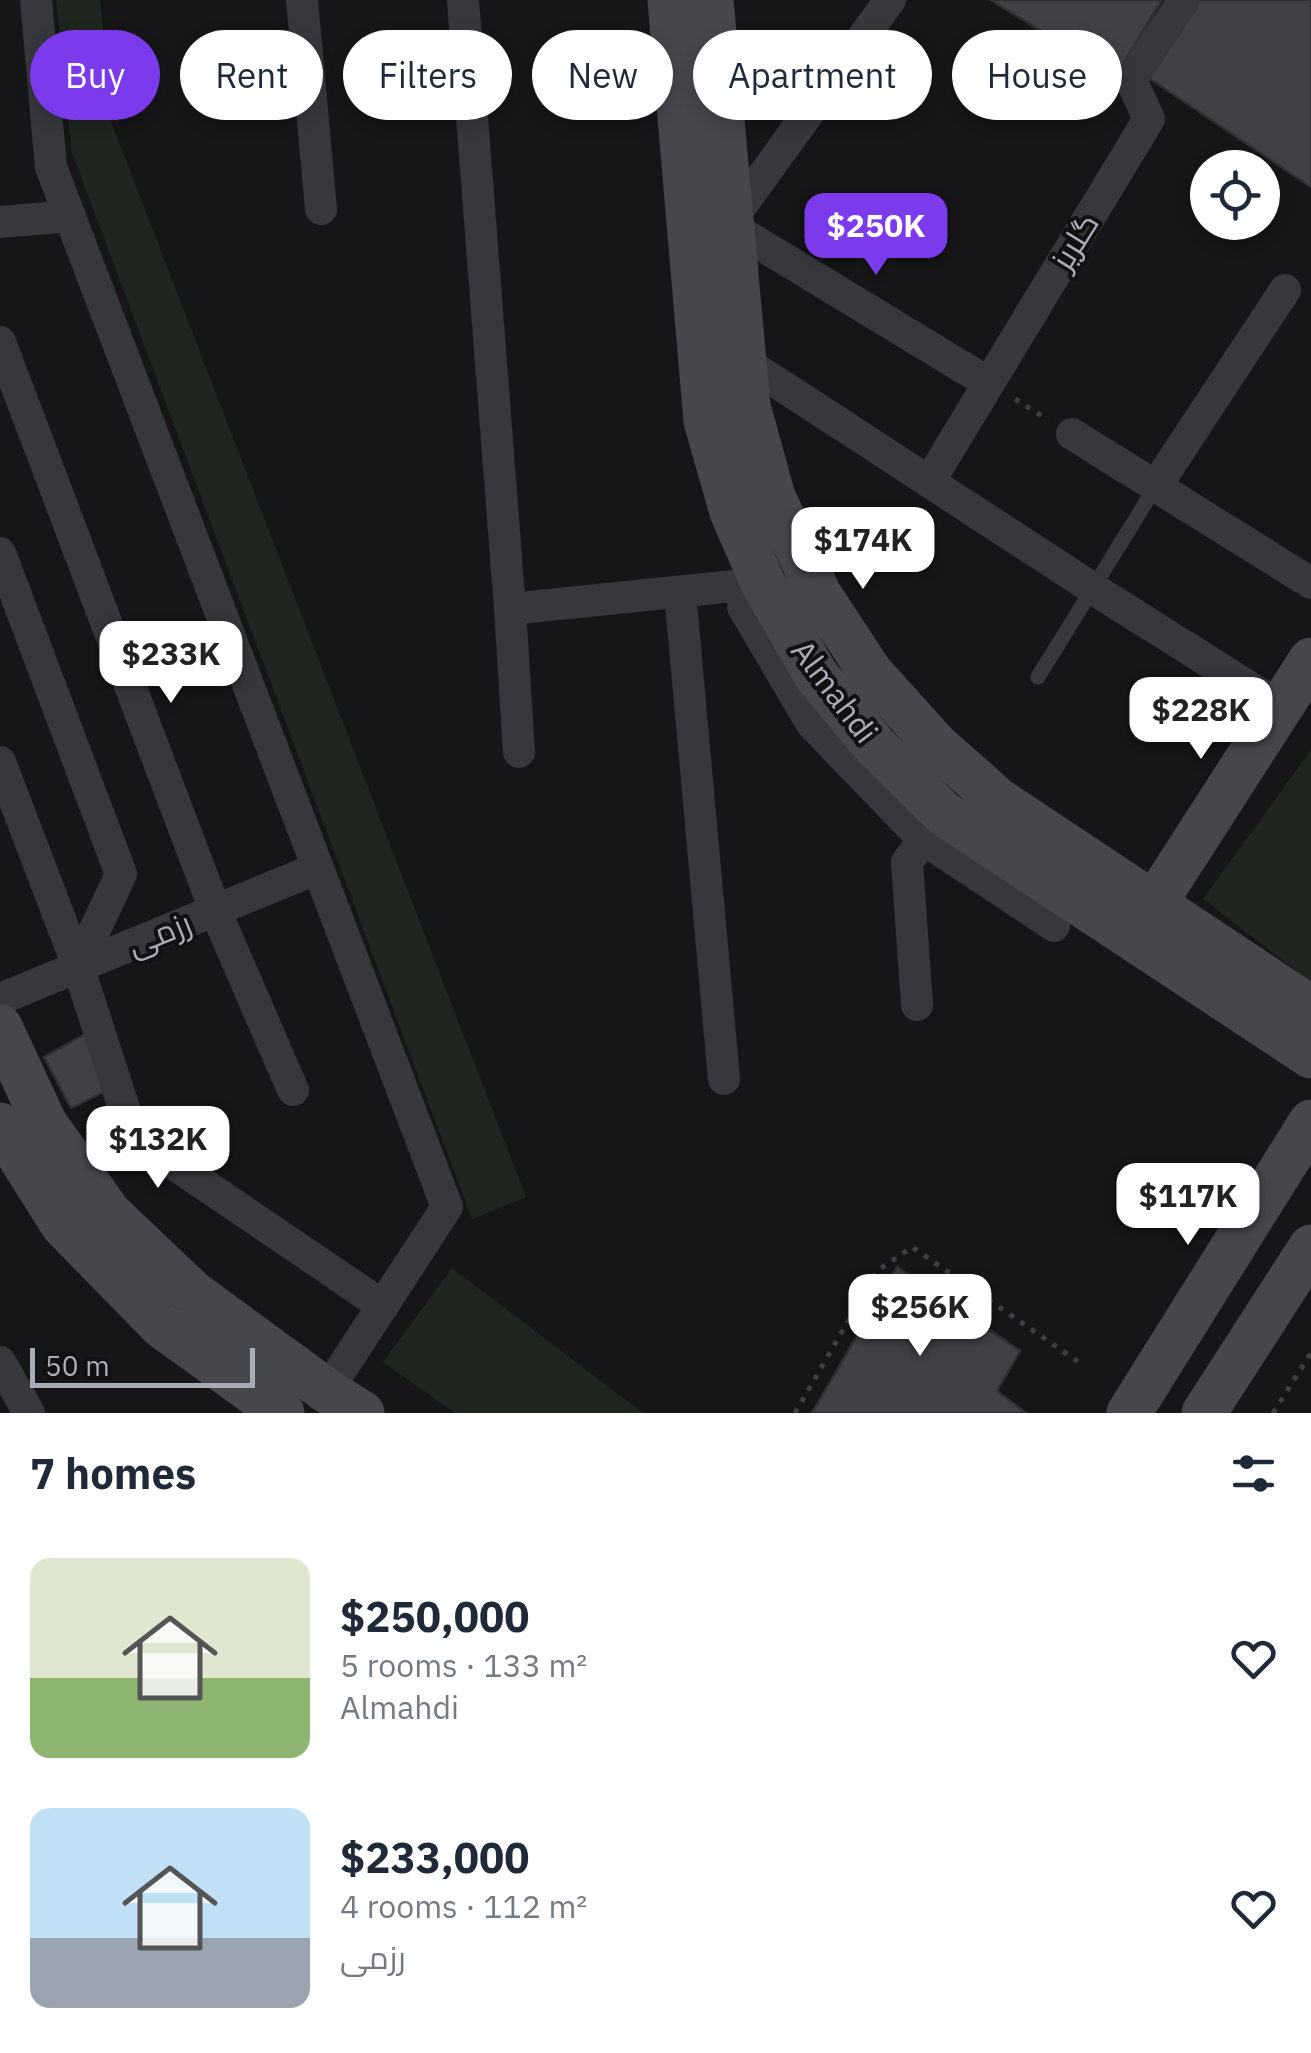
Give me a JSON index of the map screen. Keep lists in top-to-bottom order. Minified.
{"streets":{"main road":["Almahdi"],"street":["گلریز","رزمی"]},"scale_bar":"50 m","page":{"chip":["Buy","Rent","Filters","New","Apartment","House"],"price":["$250K","$174K","$233K","$228K","$132K","$117K","$256K"],"scale":"50 m","heading":"7 homes","list":[{"name":"$250,000","note":"5 rooms · 133 m² · Almahdi"},{"name":"$233,000","note":"4 rooms · 112 m² · رزمی"}]}}
